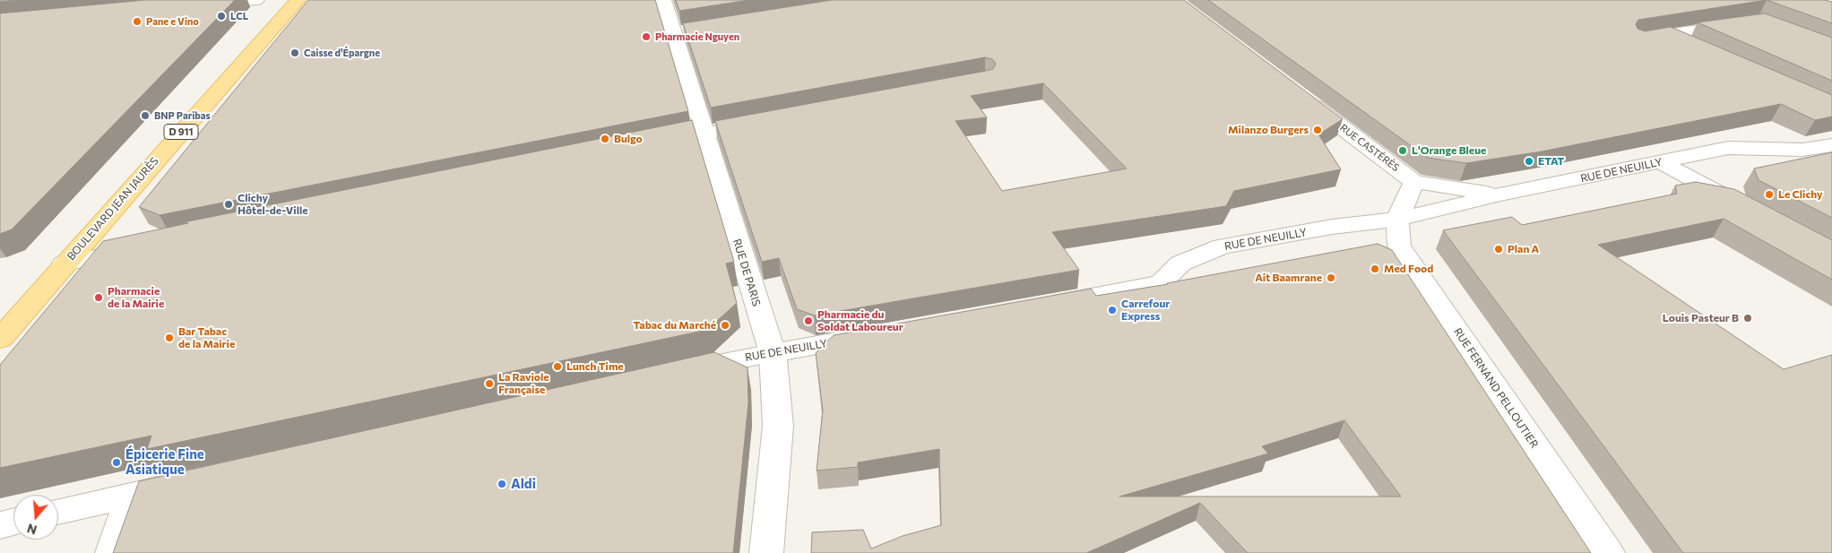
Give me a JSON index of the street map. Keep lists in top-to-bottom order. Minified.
{"streets":{"main road":["D 911","BOULEVARD JEAN JAURÈS"],"street":["RUE CASTÉRÈS","RUE DE NEUILLY","RUE DE PARIS","RUE FERNAND PELLOUTIER"]},"crossings":[["RUE CASTÉRÈS","RUE DE NEUILLY"],["RUE DE NEUILLY","RUE DE PARIS"],["RUE DE NEUILLY","RUE FERNAND PELLOUTIER"]],"places":["LCL","Pane e Vino","Pharmacie Nguyen","Caisse d'Épargne","BNP Paribas","Milanzo Burgers","Bulgo","L'Orange Bleue","ETAT","Le Clichy","Clichy Hôtel-de-Ville","Plan A","Med Food","Ait Baamrane","Pharmacie de la Mairie","Carrefour Express","Louis Pasteur B","Pharmacie du Soldat Laboureur","Tabac du Marché","Bar Tabac de la Mairie","Lunch Time","La Raviole Française","Épicerie Fine Asiatique","Aldi"],"north":"bottom"}
